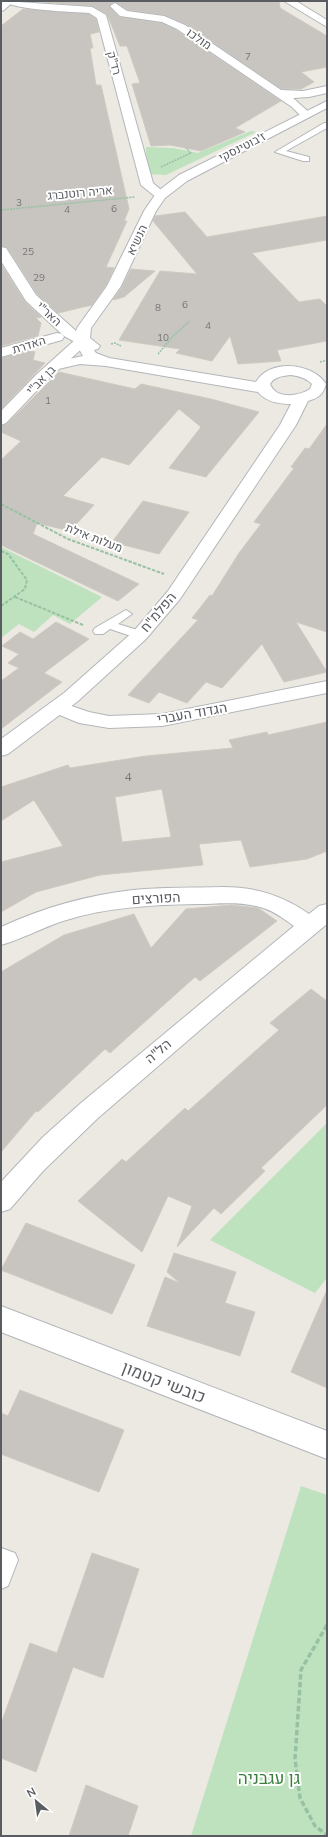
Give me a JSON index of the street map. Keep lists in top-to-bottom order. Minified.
{"streets":{"street":["מולכו","רד\"ק","ז'בוטינסקי","הנשיא","האר\"י","האדרת","בן אב\"י","הפלמ\"ח","הגדוד העברי","הפורצים","הל\"ה","כובשי קטמון"],"path":["אריה רוטנברג","מעלות אילת"]},"crossings":[["מולכו","רד\"ק"],["מולכו","ז'בוטינסקי"],["ז'בוטינסקי","אריה רוטנברג"],["ז'בוטינסקי","הנשיא"],["אריה רוטנברג","הנשיא"],["הנשיא","האר\"י"],["הנשיא","בן אב\"י"],["האר\"י","בן אב\"י"],["מעלות אילת","הפלמ\"ח"],["הפלמ\"ח","הגדוד העברי"],["הפורצים","הל\"ה"]],"parks":["גן עגבניה"],"house_numbers":["7","3","6","4","25","29","6","8","4","10","1","4"],"north":"top left"}
